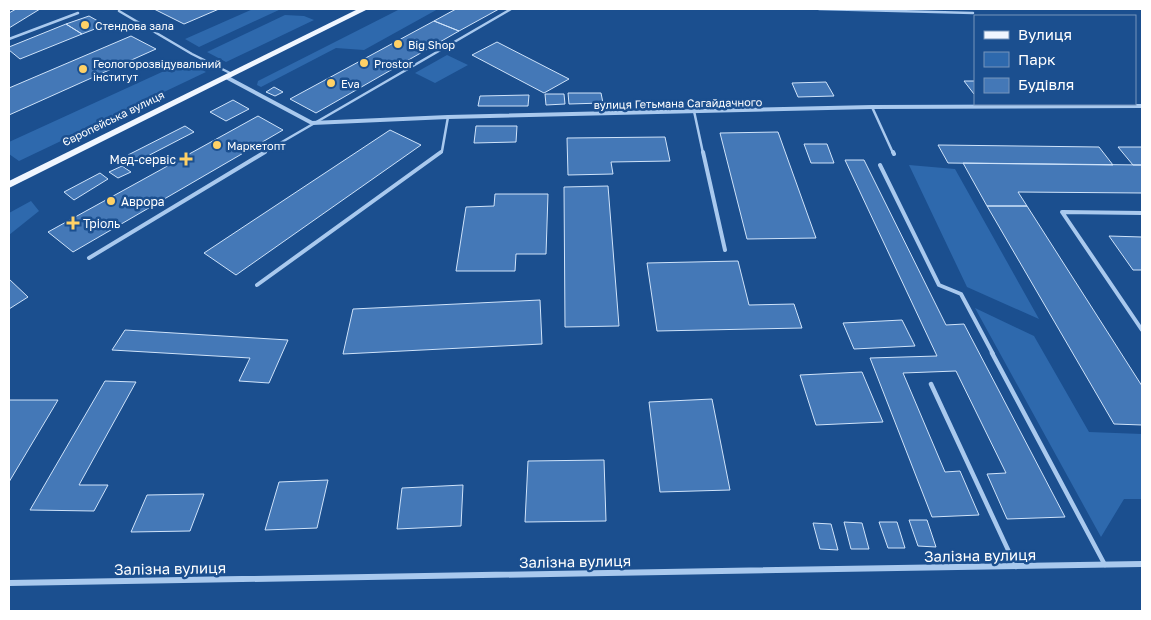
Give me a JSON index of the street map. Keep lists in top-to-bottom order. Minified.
{"streets":{"main road":["Європейська вулиця"],"street":["вулиця Гетьмана Сагайдачного","Залізна вулиця"]},"places":{"other":["Стендова зала","Big Shop","Prostor","Геологорозвідувальний інститут","Eva","Маркетопт","Аврора"],"health":["Мед-сервіс","Тріоль"]},"legend":["Вулиця","Парк","Будівля"]}
